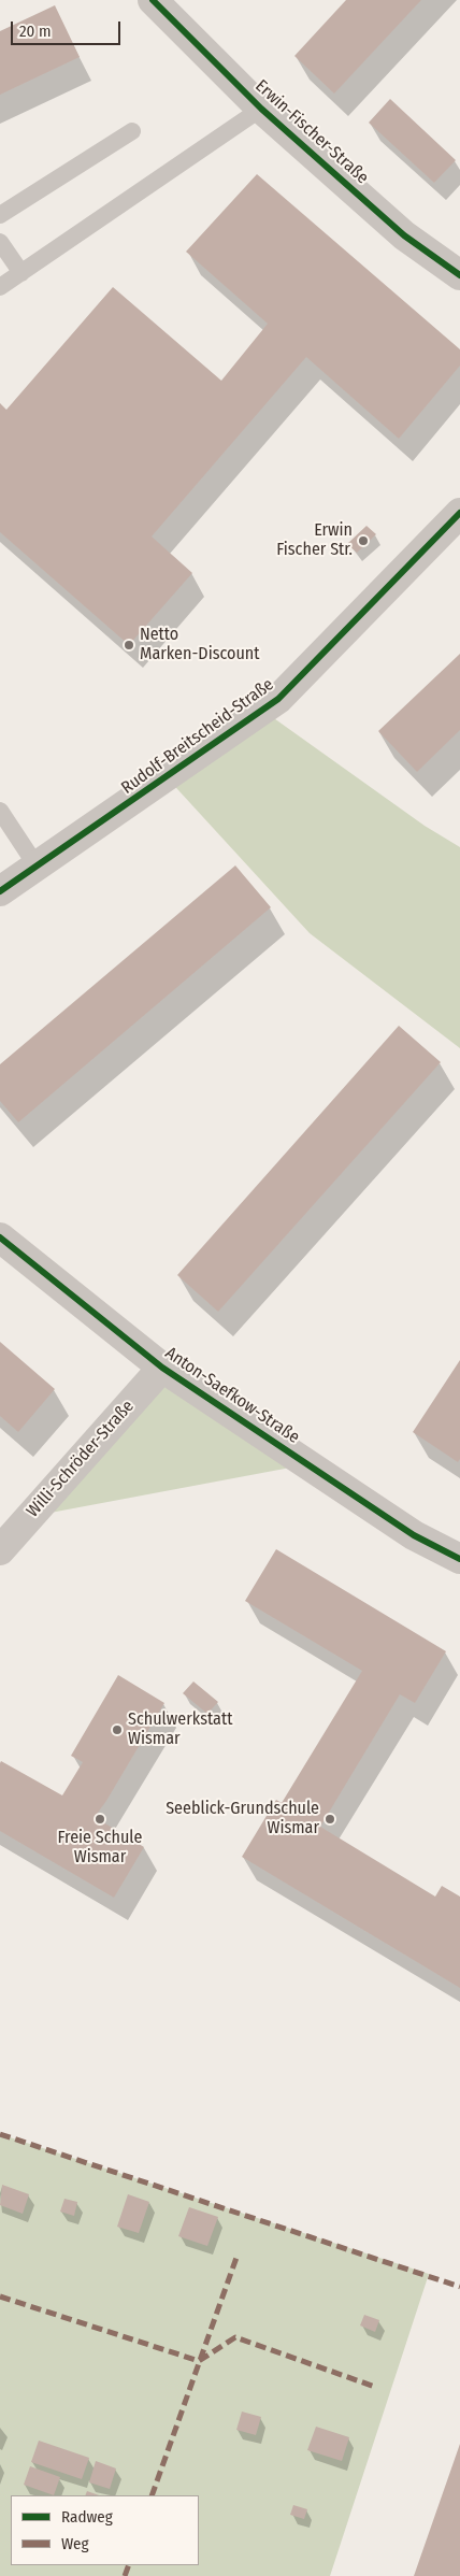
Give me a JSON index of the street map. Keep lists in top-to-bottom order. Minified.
{"streets":{"street":["Erwin-Fischer-Straße","Rudolf-Breitscheid-Straße","Anton-Saefkow-Straße","Willi-Schröder-Straße"]},"crossings":[["Anton-Saefkow-Straße","Willi-Schröder-Straße"]],"places":["Erwin Fischer Str.","Netto Marken-Discount","Schulwerkstatt Wismar","Freie Schule Wismar","Seeblick-Grundschule Wismar"],"legend":["Radweg","Weg"],"scale_bar":"20 m"}
